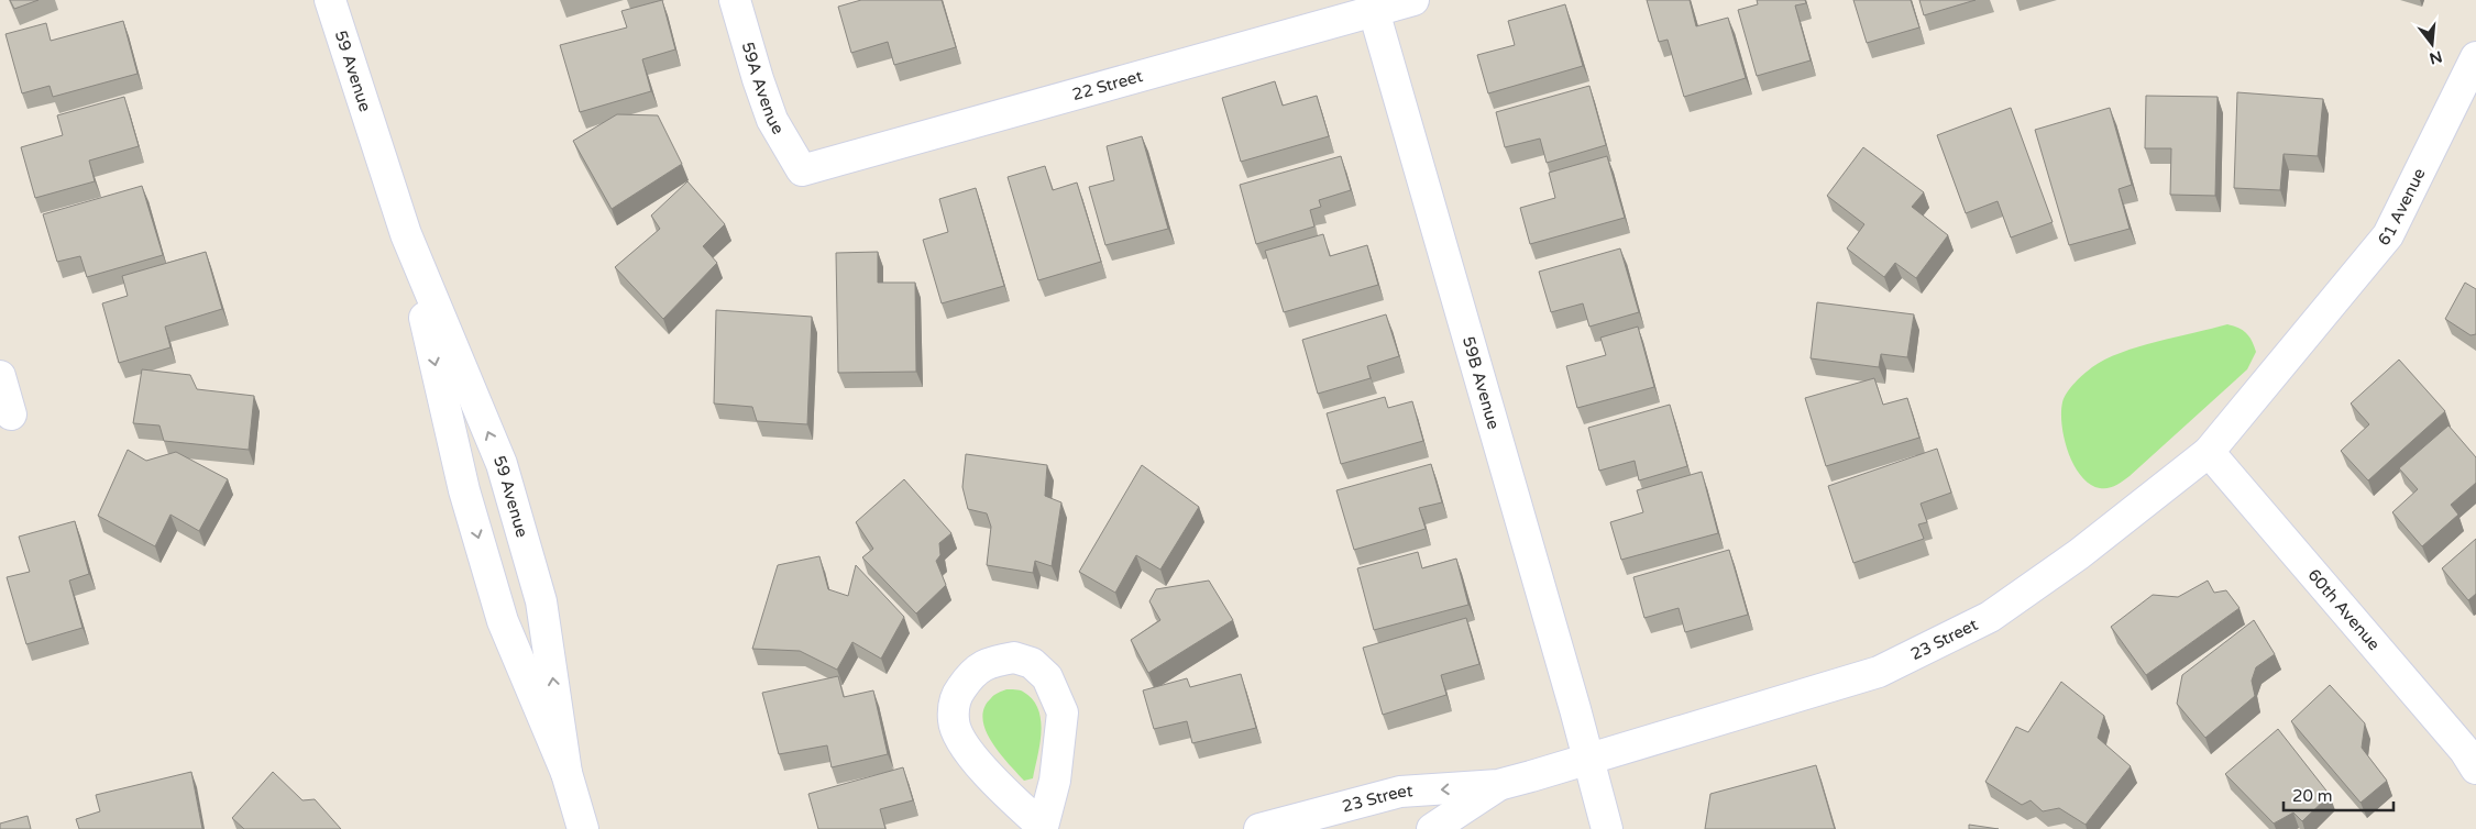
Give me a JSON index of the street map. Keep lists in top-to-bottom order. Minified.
{"streets":{"street":["59 Avenue","22 Street","59A Avenue","61 Avenue","59B Avenue","60th Avenue","23 Street"]},"crossings":[["22 Street","59A Avenue"],["22 Street","59B Avenue"],["61 Avenue","23 Street"],["59B Avenue","23 Street"],["60th Avenue","23 Street"]],"scale_bar":"20 m","north":"bottom"}
